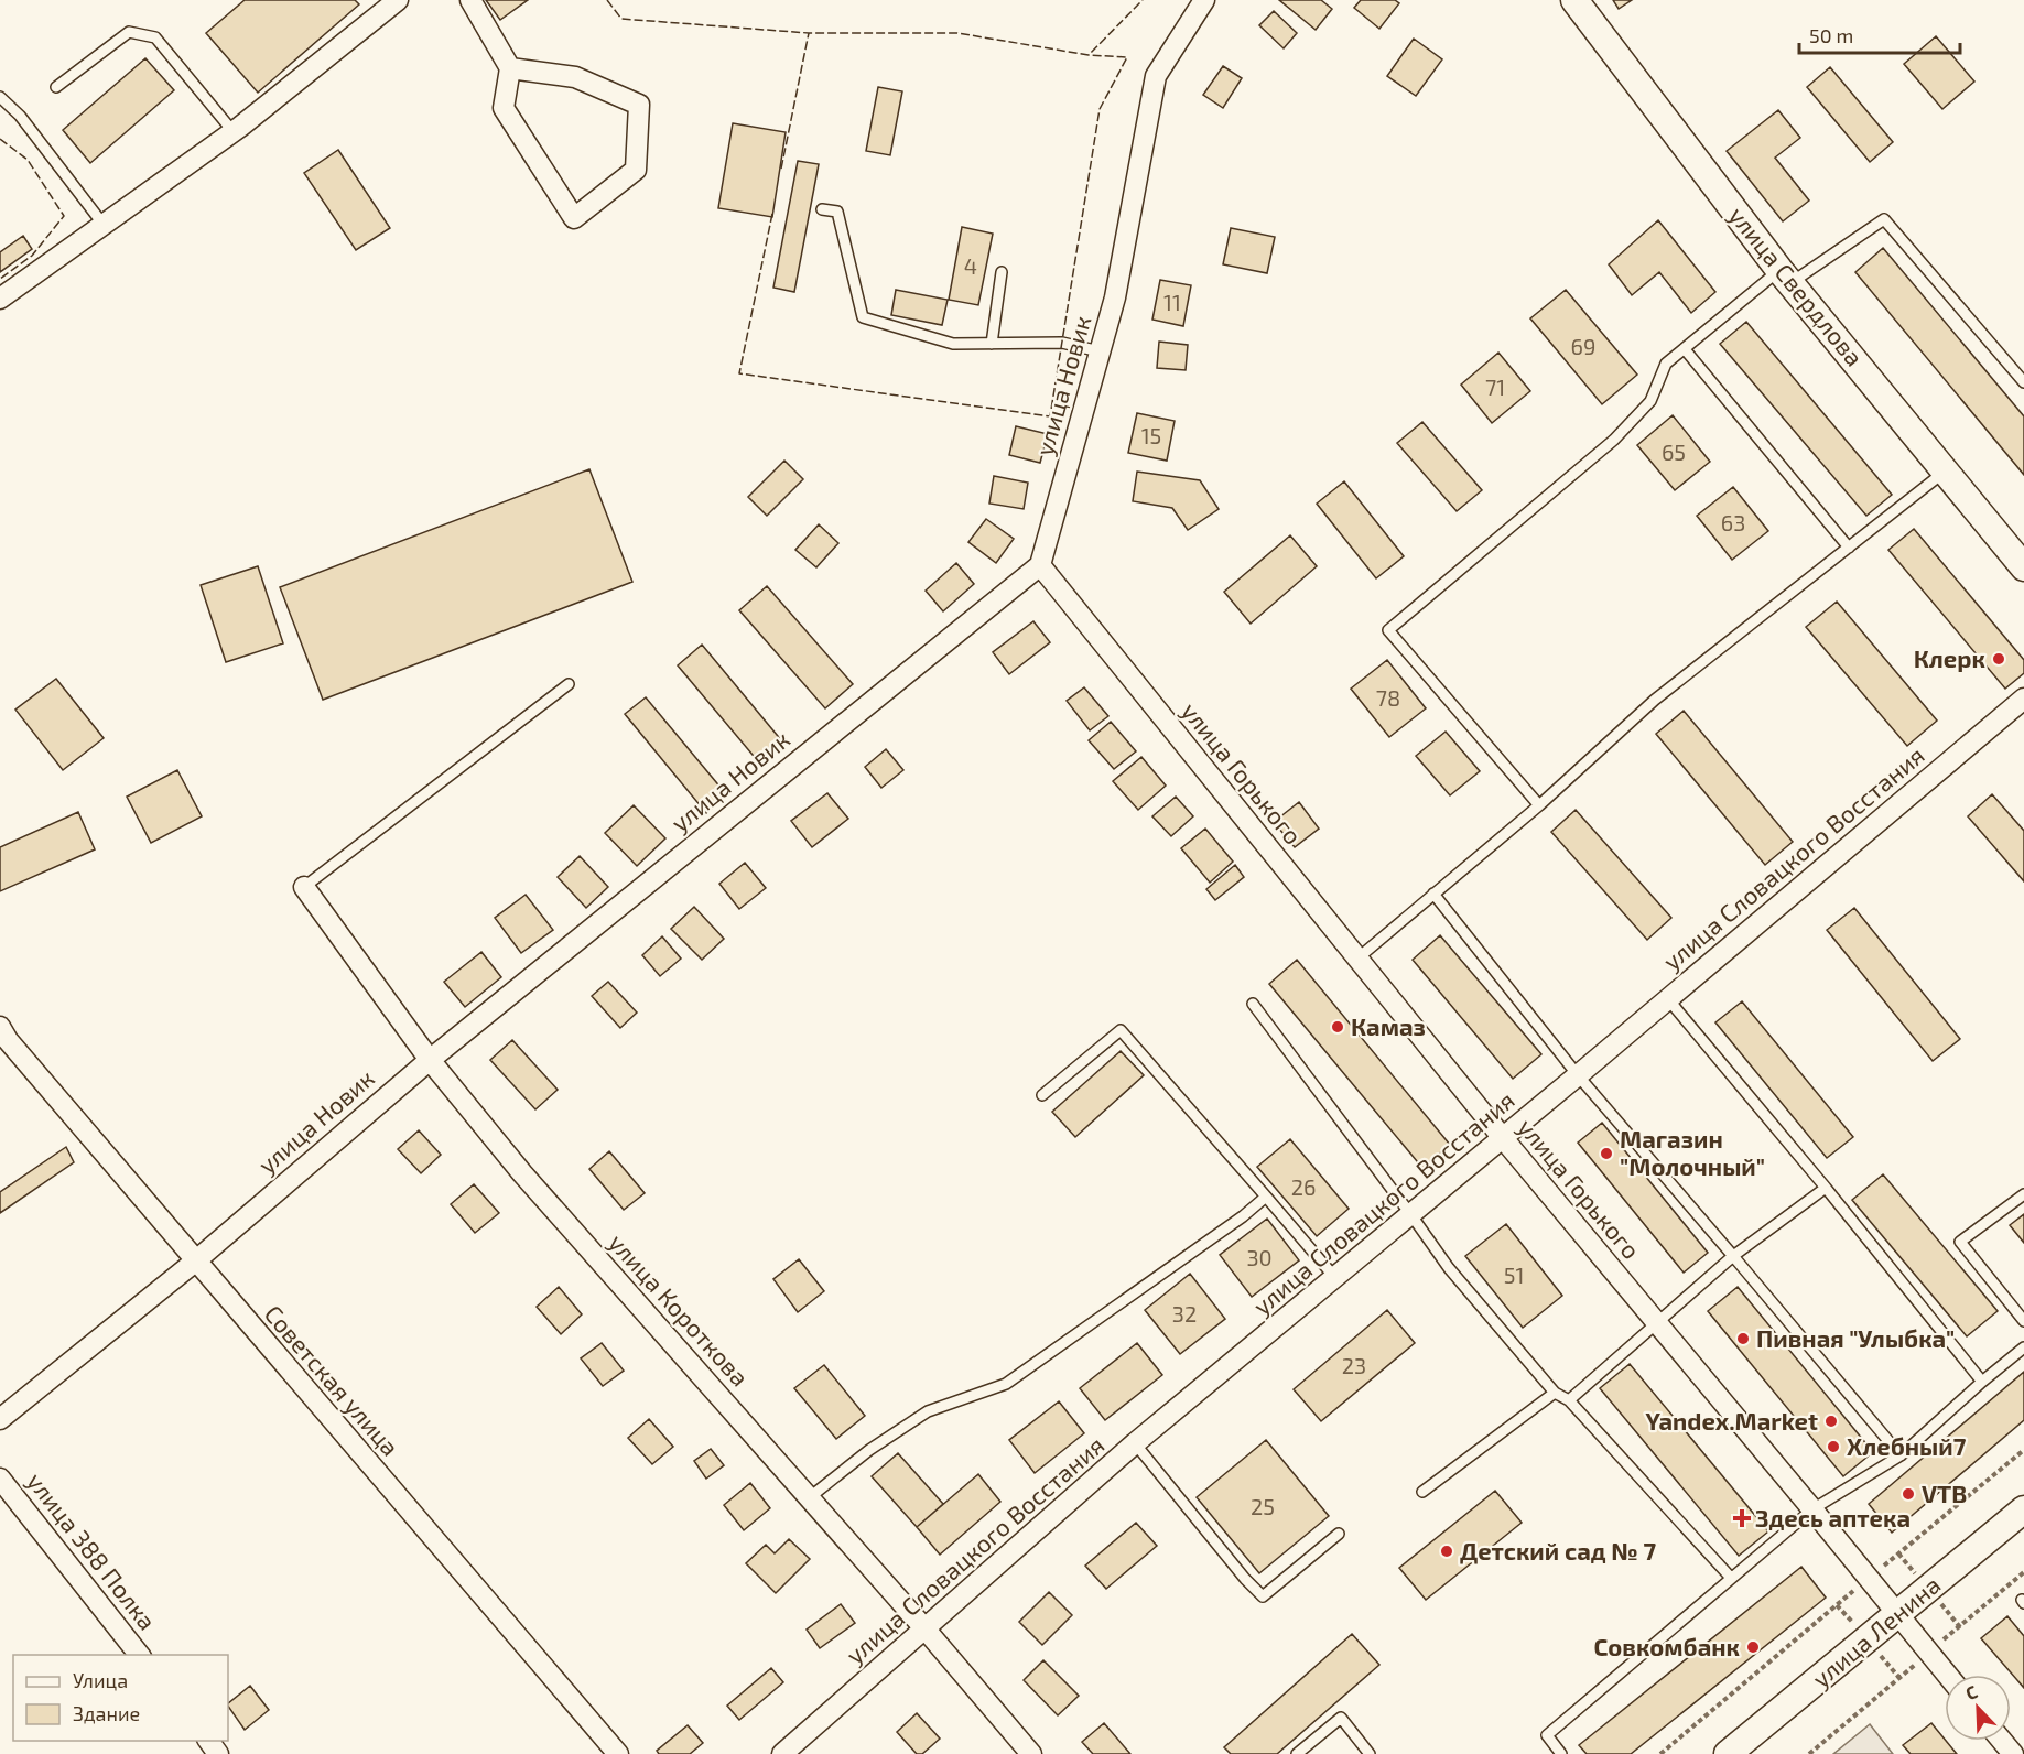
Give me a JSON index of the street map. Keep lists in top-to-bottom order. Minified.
{"streets":{"main road":["улица Свердлова","улица Ленина"],"street":["улица Новик","улица Горького","улица Словацкого Восстания","улица Короткова","Советская улица","улица 388 Полка"]},"crossings":[["улица Новик","улица Горького"],["улица Новик","улица Короткова"],["улица Новик","Советская улица"],["улица Горького","улица Словацкого Восстания"],["улица Горького","улица Ленина"],["улица Словацкого Восстания","улица Короткова"]],"places":{"other":["Клерк","Камаз","Магазин \"Молочный\"","Пивная \"Улыбка\"","Yandex.Market","Хлебный7","VTB","Детский сад № 7","Совкомбанк"],"health":["Здесь аптека"]},"house_numbers":["4","11","69","71","15","65","63","78","26","30","51","32","23","25"],"legend":["Улица","Здание"],"scale_bar":"50 m","north":"top left"}
